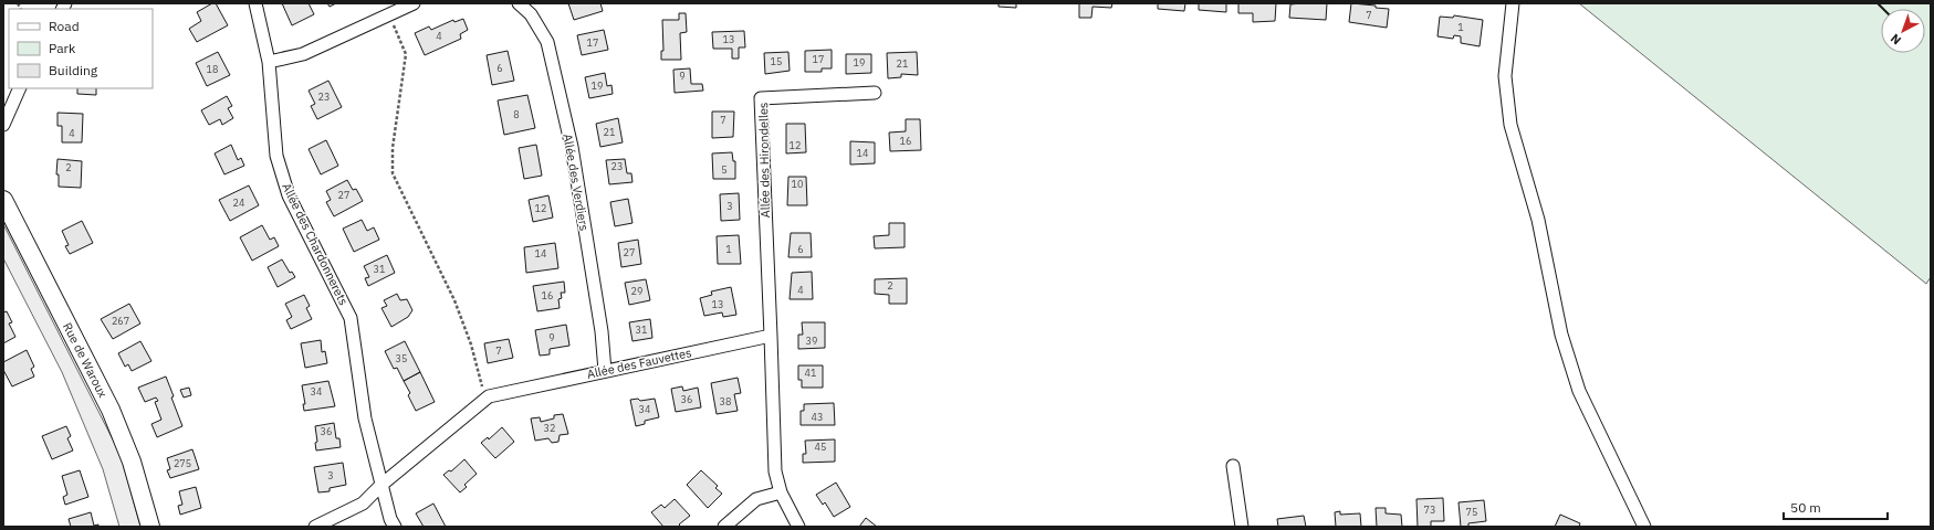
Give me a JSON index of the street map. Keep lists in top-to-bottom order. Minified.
{"streets":{"street":["Allée des Hirondelles","Allée des Verdiers","Allée des Chardonnerets","Rue de Waroux","Allée des Fauvettes"]},"crossings":[["Allée des Hirondelles","Allée des Fauvettes"],["Allée des Verdiers","Allée des Fauvettes"],["Allée des Chardonnerets","Allée des Fauvettes"]],"house_numbers":["7","1","4","13","17","17","15","19","21","6","18","9","19","23","8","7","21","4","16","12","14","23","2","5","10","27","24","3","12","1","6","27","14","31","2","4","29","16","13","267","31","9","39","7","35","41","34","36","38","34","43","32","36","45","275","3","73","75"],"legend":["Road","Park","Building"],"scale_bar":"50 m","north":"bottom left"}
